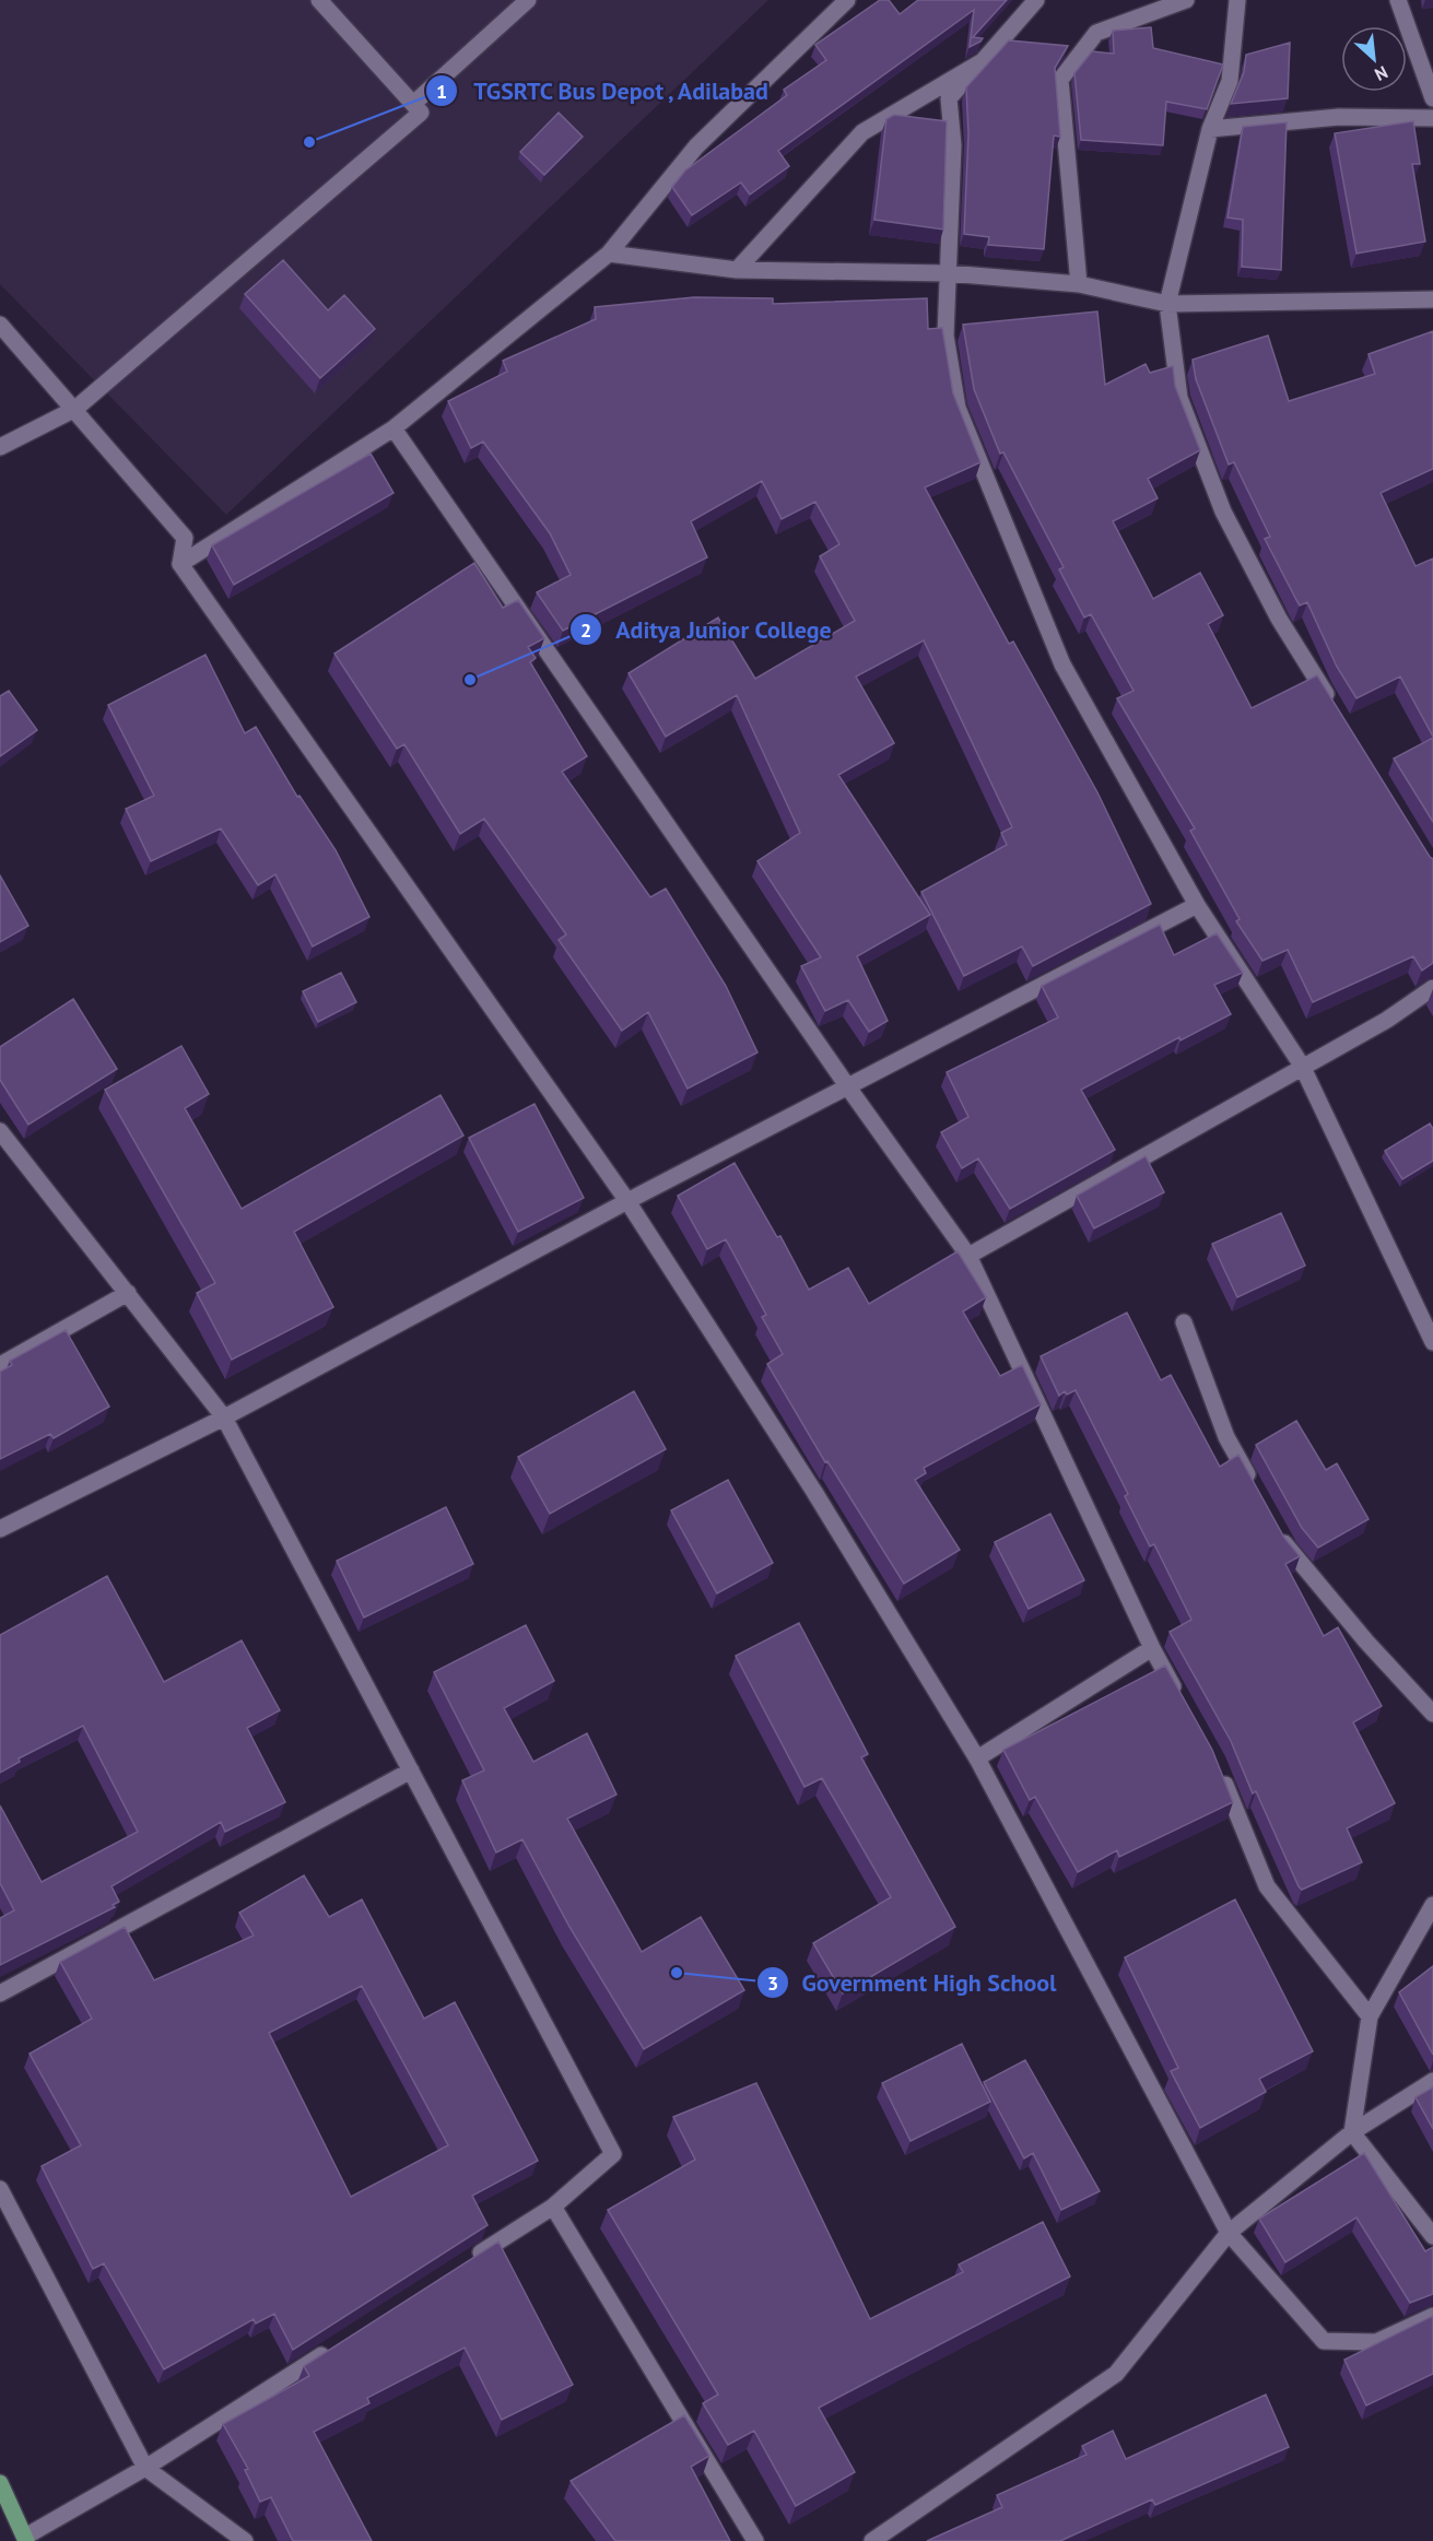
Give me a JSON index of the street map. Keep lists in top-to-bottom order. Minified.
{"places":["TGSRTC Bus Depot , Adilabad","Aditya Junior College","Government High School"],"north":"bottom right"}
